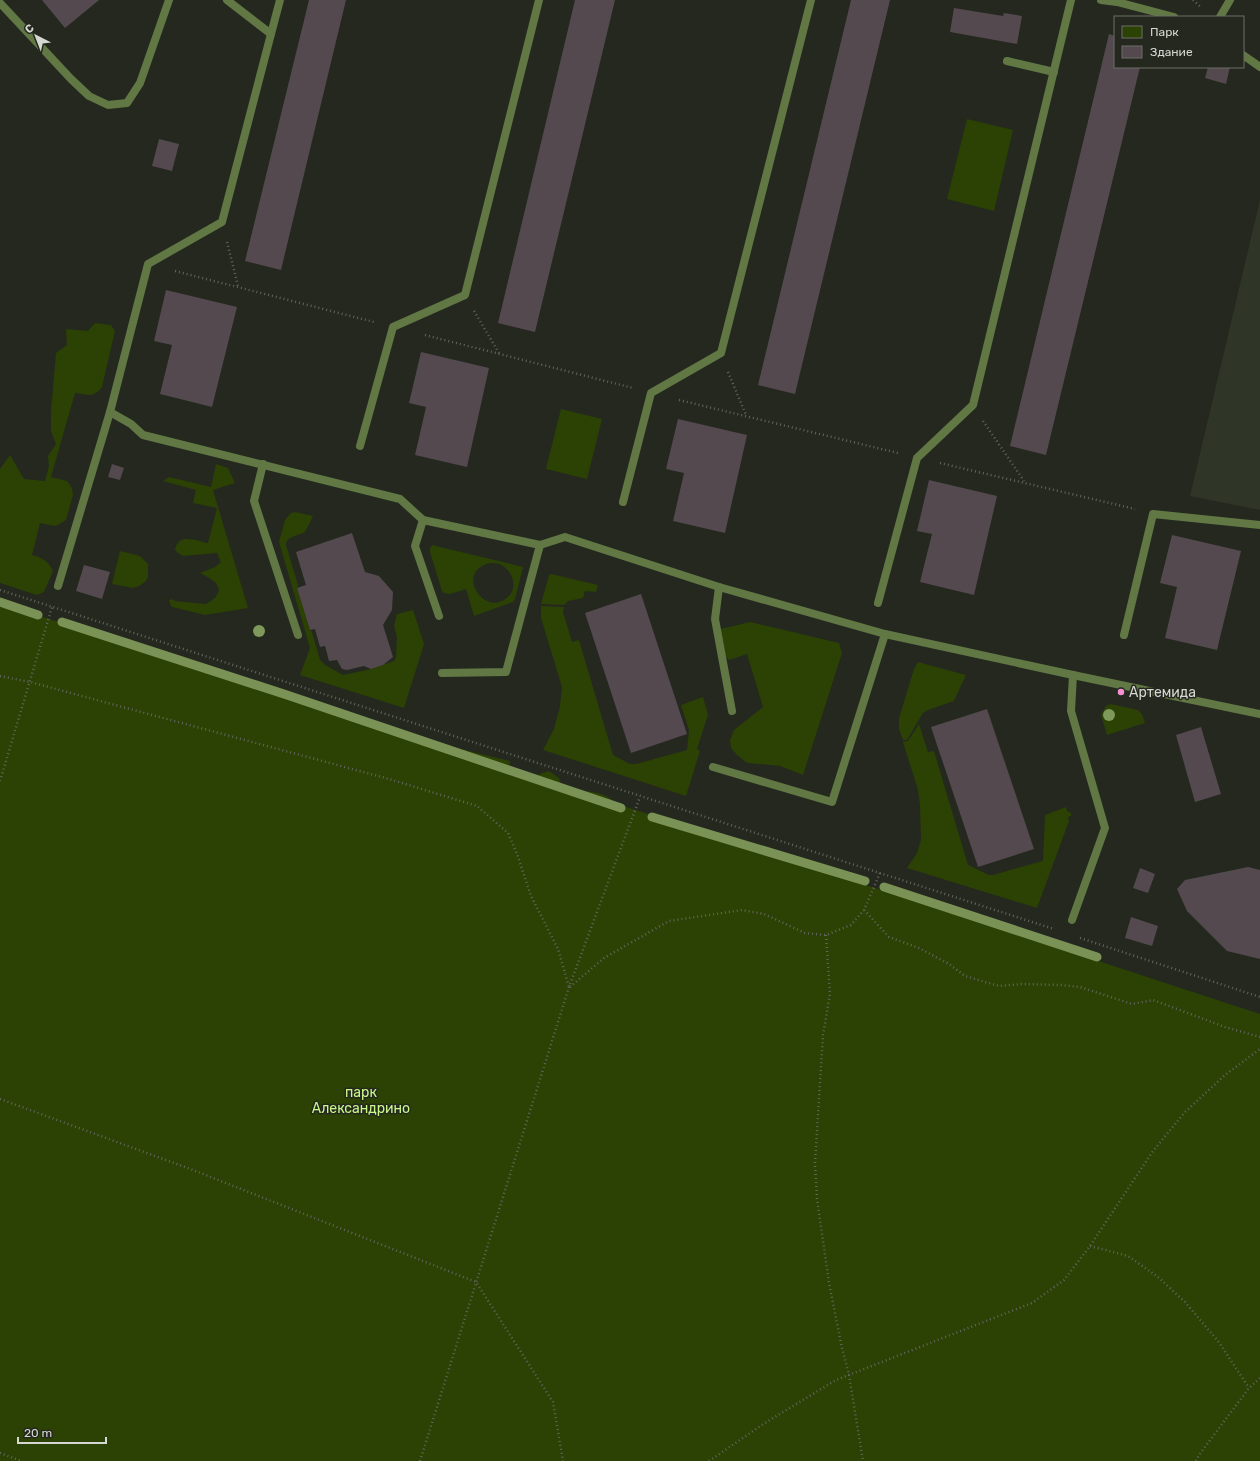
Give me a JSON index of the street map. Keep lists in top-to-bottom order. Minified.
{"parks":["парк Александрино"],"places":["Артемида"],"legend":["Парк","Здание"],"scale_bar":"20 m","north":"top left"}
